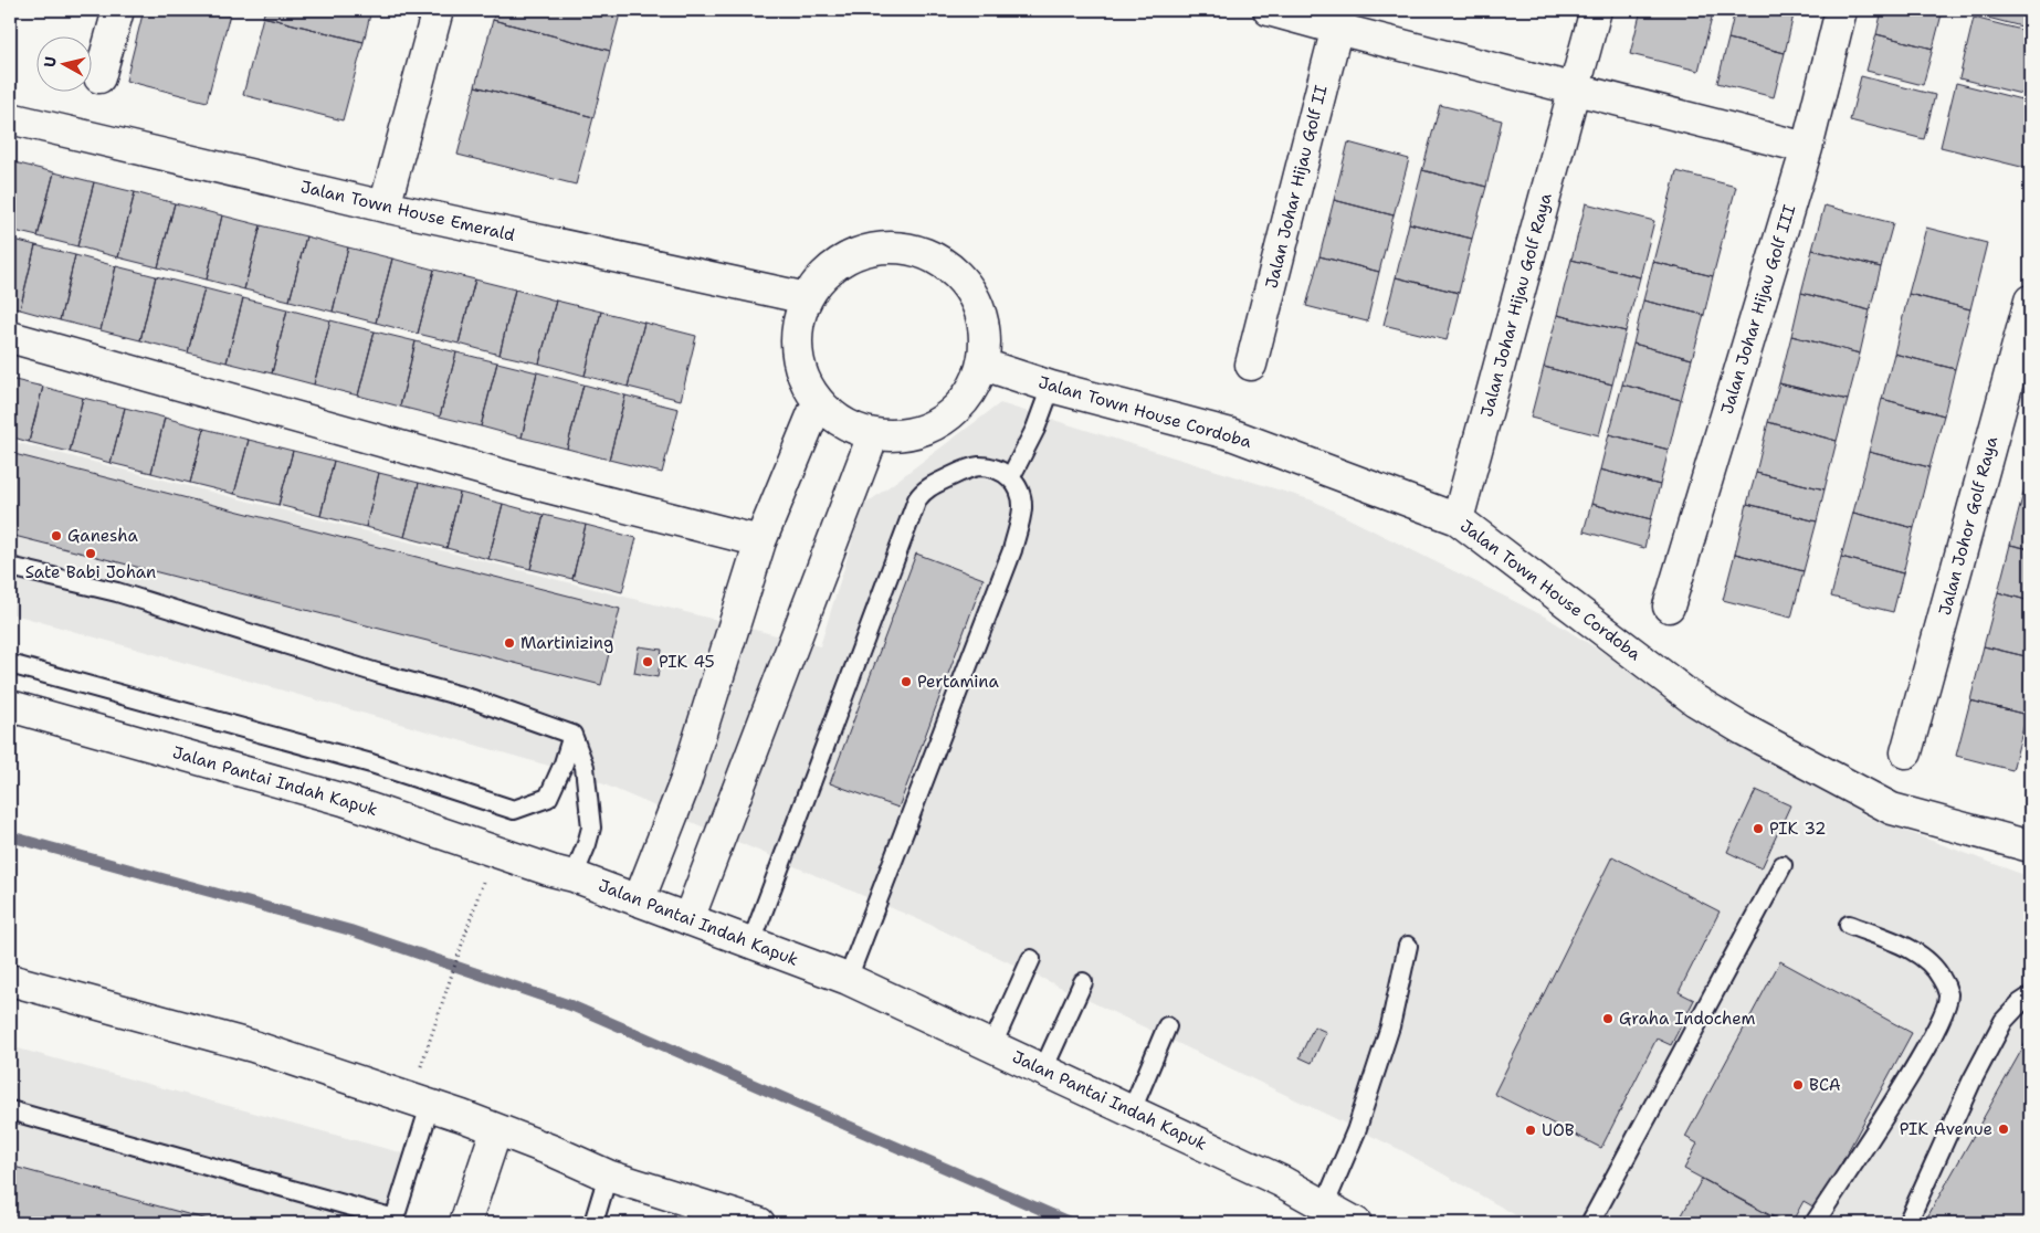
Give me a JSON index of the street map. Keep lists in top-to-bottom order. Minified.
{"streets":{"street":["Jalan Johar Hijau Golf II","Jalan Town House Emerald","Jalan Johar Hijau Golf Raya","Jalan Johar Hijau Golf III","Jalan Town House Cordoba","Jalan Johor Golf Raya","Jalan Pantai Indah Kapuk"]},"crossings":[["Jalan Town House Emerald","Jalan Town House Cordoba"],["Jalan Johar Hijau Golf Raya","Jalan Town House Cordoba"]],"places":["Ganesha","Sate Babi Johan","Martinizing","PIK 45","Pertamina","PIK 32","Graha Indochem","BCA","PIK Avenue","UOB"],"north":"left"}
